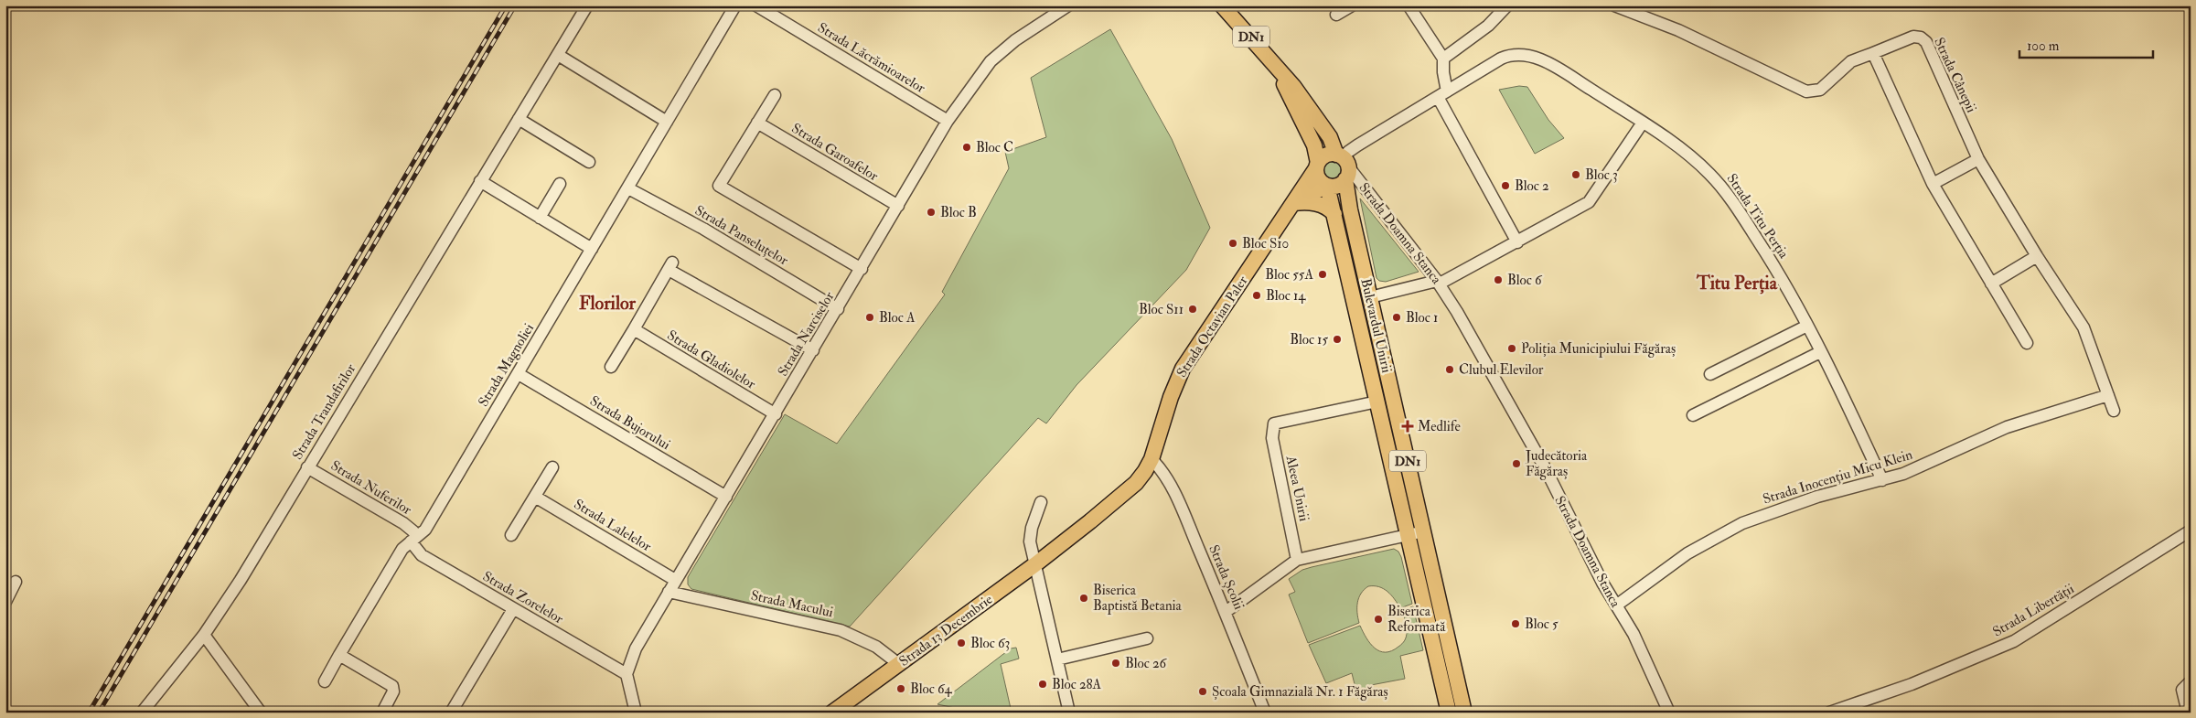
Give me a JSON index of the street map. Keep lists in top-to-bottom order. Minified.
{"streets":{"main road":["DN1","Strada Doamna Stanca","Bulevardul Unirii","Strada Octavian Paler","Strada 13 Decembrie"],"street":["Strada Lăcrămioarelor","Strada Cânepii","Strada Garoafelor","Strada Titu Perția","Strada Panseluțelor","Strada Narciselor","Strada Gladiolelor","Strada Magnoliei","Strada Trandafirilor","Strada Bujorului","Strada Inocențiu Micu Klein","Strada Nuferilor","Aleea Unirii","Strada Lalelelor","Strada Școlii","Strada Zorelelor","Strada Macului","Strada Libertății"]},"crossings":[["DN1","Strada Titu Perția"],["DN1","Strada Doamna Stanca"],["DN1","Bulevardul Unirii"],["DN1","Strada Octavian Paler"],["Strada Lăcrămioarelor","Strada Narciselor"],["Strada Cânepii","Strada Inocențiu Micu Klein"],["Strada Garoafelor","Strada Narciselor"],["Strada Titu Perția","Strada Doamna Stanca"],["Strada Titu Perția","Bulevardul Unirii"],["Strada Titu Perția","Strada Octavian Paler"],["Strada Titu Perția","Strada Inocențiu Micu Klein"],["Strada Doamna Stanca","Bulevardul Unirii"],["Strada Doamna Stanca","Strada Octavian Paler"],["Strada Doamna Stanca","Strada Inocențiu Micu Klein"],["Strada Panseluțelor","Strada Narciselor"],["Strada Panseluțelor","Strada Magnoliei"],["Bulevardul Unirii","Strada Octavian Paler"],["Bulevardul Unirii","Aleea Unirii"],["Strada Octavian Paler","Strada Școlii"],["Strada Octavian Paler","Strada 13 Decembrie"],["Strada Narciselor","Strada Gladiolelor"],["Strada Narciselor","Strada Bujorului"],["Strada Narciselor","Strada Lalelelor"],["Strada Narciselor","Strada Zorelelor"],["Strada Narciselor","Strada Macului"],["Strada Magnoliei","Strada Bujorului"],["Strada Magnoliei","Strada Nuferilor"],["Strada Magnoliei","Strada Zorelelor"],["Strada Trandafirilor","Strada Nuferilor"],["Strada Nuferilor","Strada Zorelelor"],["Strada Școlii","Strada 13 Decembrie"],["Strada Macului","Strada 13 Decembrie"]],"districts":["Titu Perția","Florilor"],"places":{"other":["Bloc C","Bloc 3","Bloc 2","Bloc B","Bloc S10","Bloc 55A","Bloc 6","Bloc 14","Bloc S11","Bloc A","Bloc 1","Bloc 15","Poliția Municipiului Făgăraș","Clubul Elevilor","Judecătoria Făgăraș","Biserica Baptistă Betania","Biserica Reformată","Bloc 5","Bloc 63","Bloc 26","Bloc 28A","Bloc 64","Școala Gimnazială Nr. 1 Făgăraș"],"health":["Medlife"]},"scale_bar":"100 m"}
